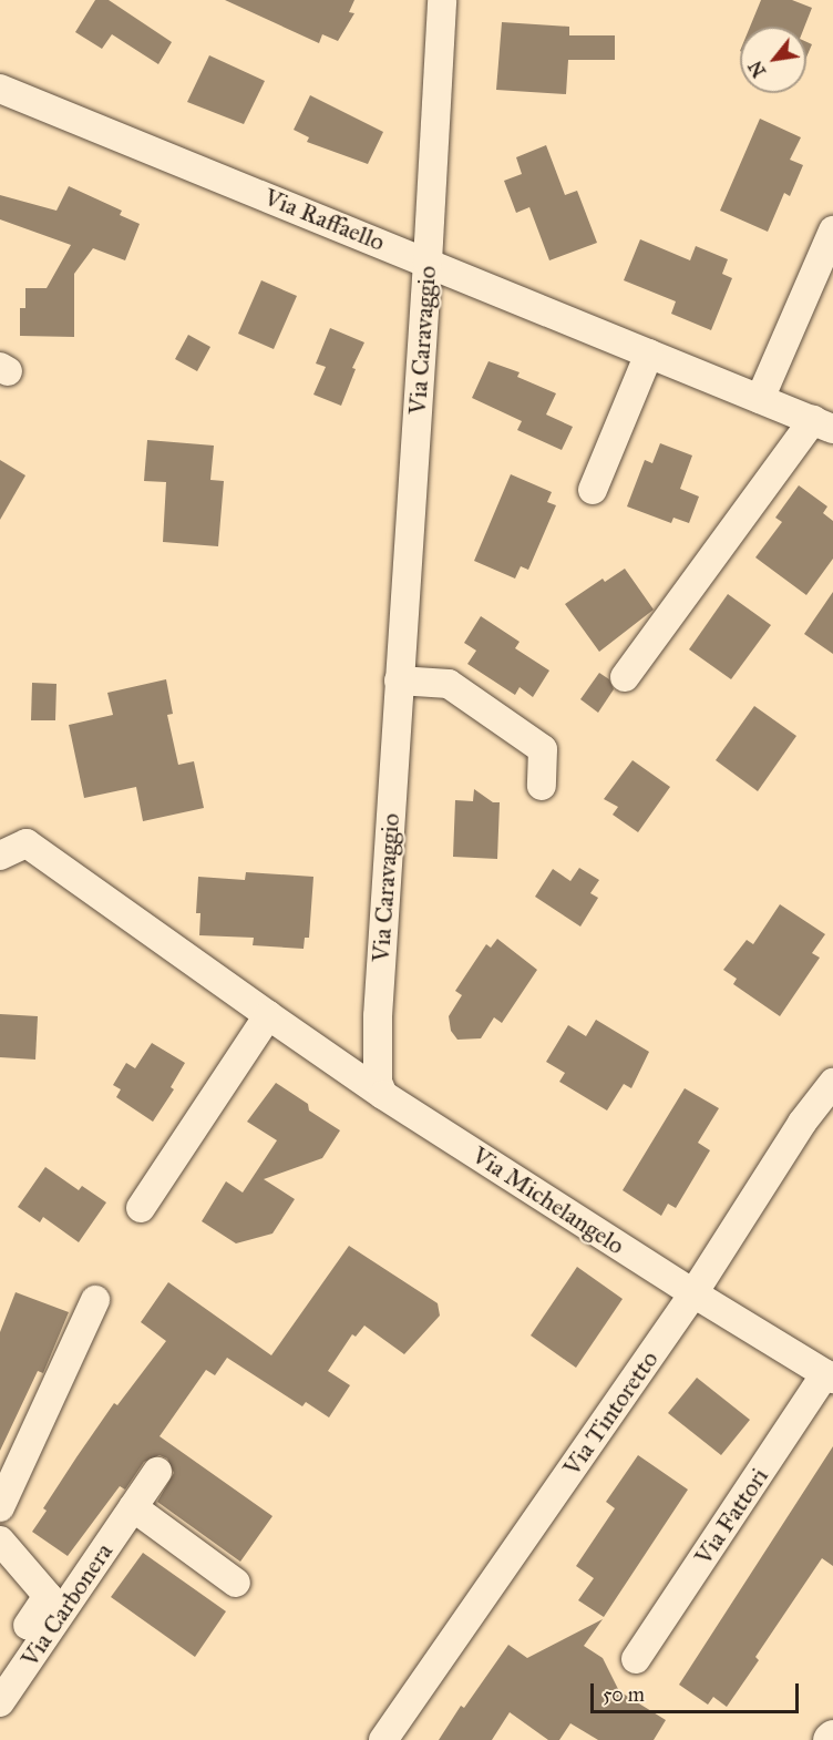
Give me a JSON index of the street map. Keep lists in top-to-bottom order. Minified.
{"streets":{"street":["Via Raffaello","Via Caravaggio","Via Michelangelo","Via Tintoretto","Via Fattori","Via Carbonera"]},"crossings":[["Via Raffaello","Via Caravaggio"],["Via Caravaggio","Via Michelangelo"],["Via Michelangelo","Via Tintoretto"],["Via Michelangelo","Via Fattori"]],"scale_bar":"50 m","north":"bottom left"}
